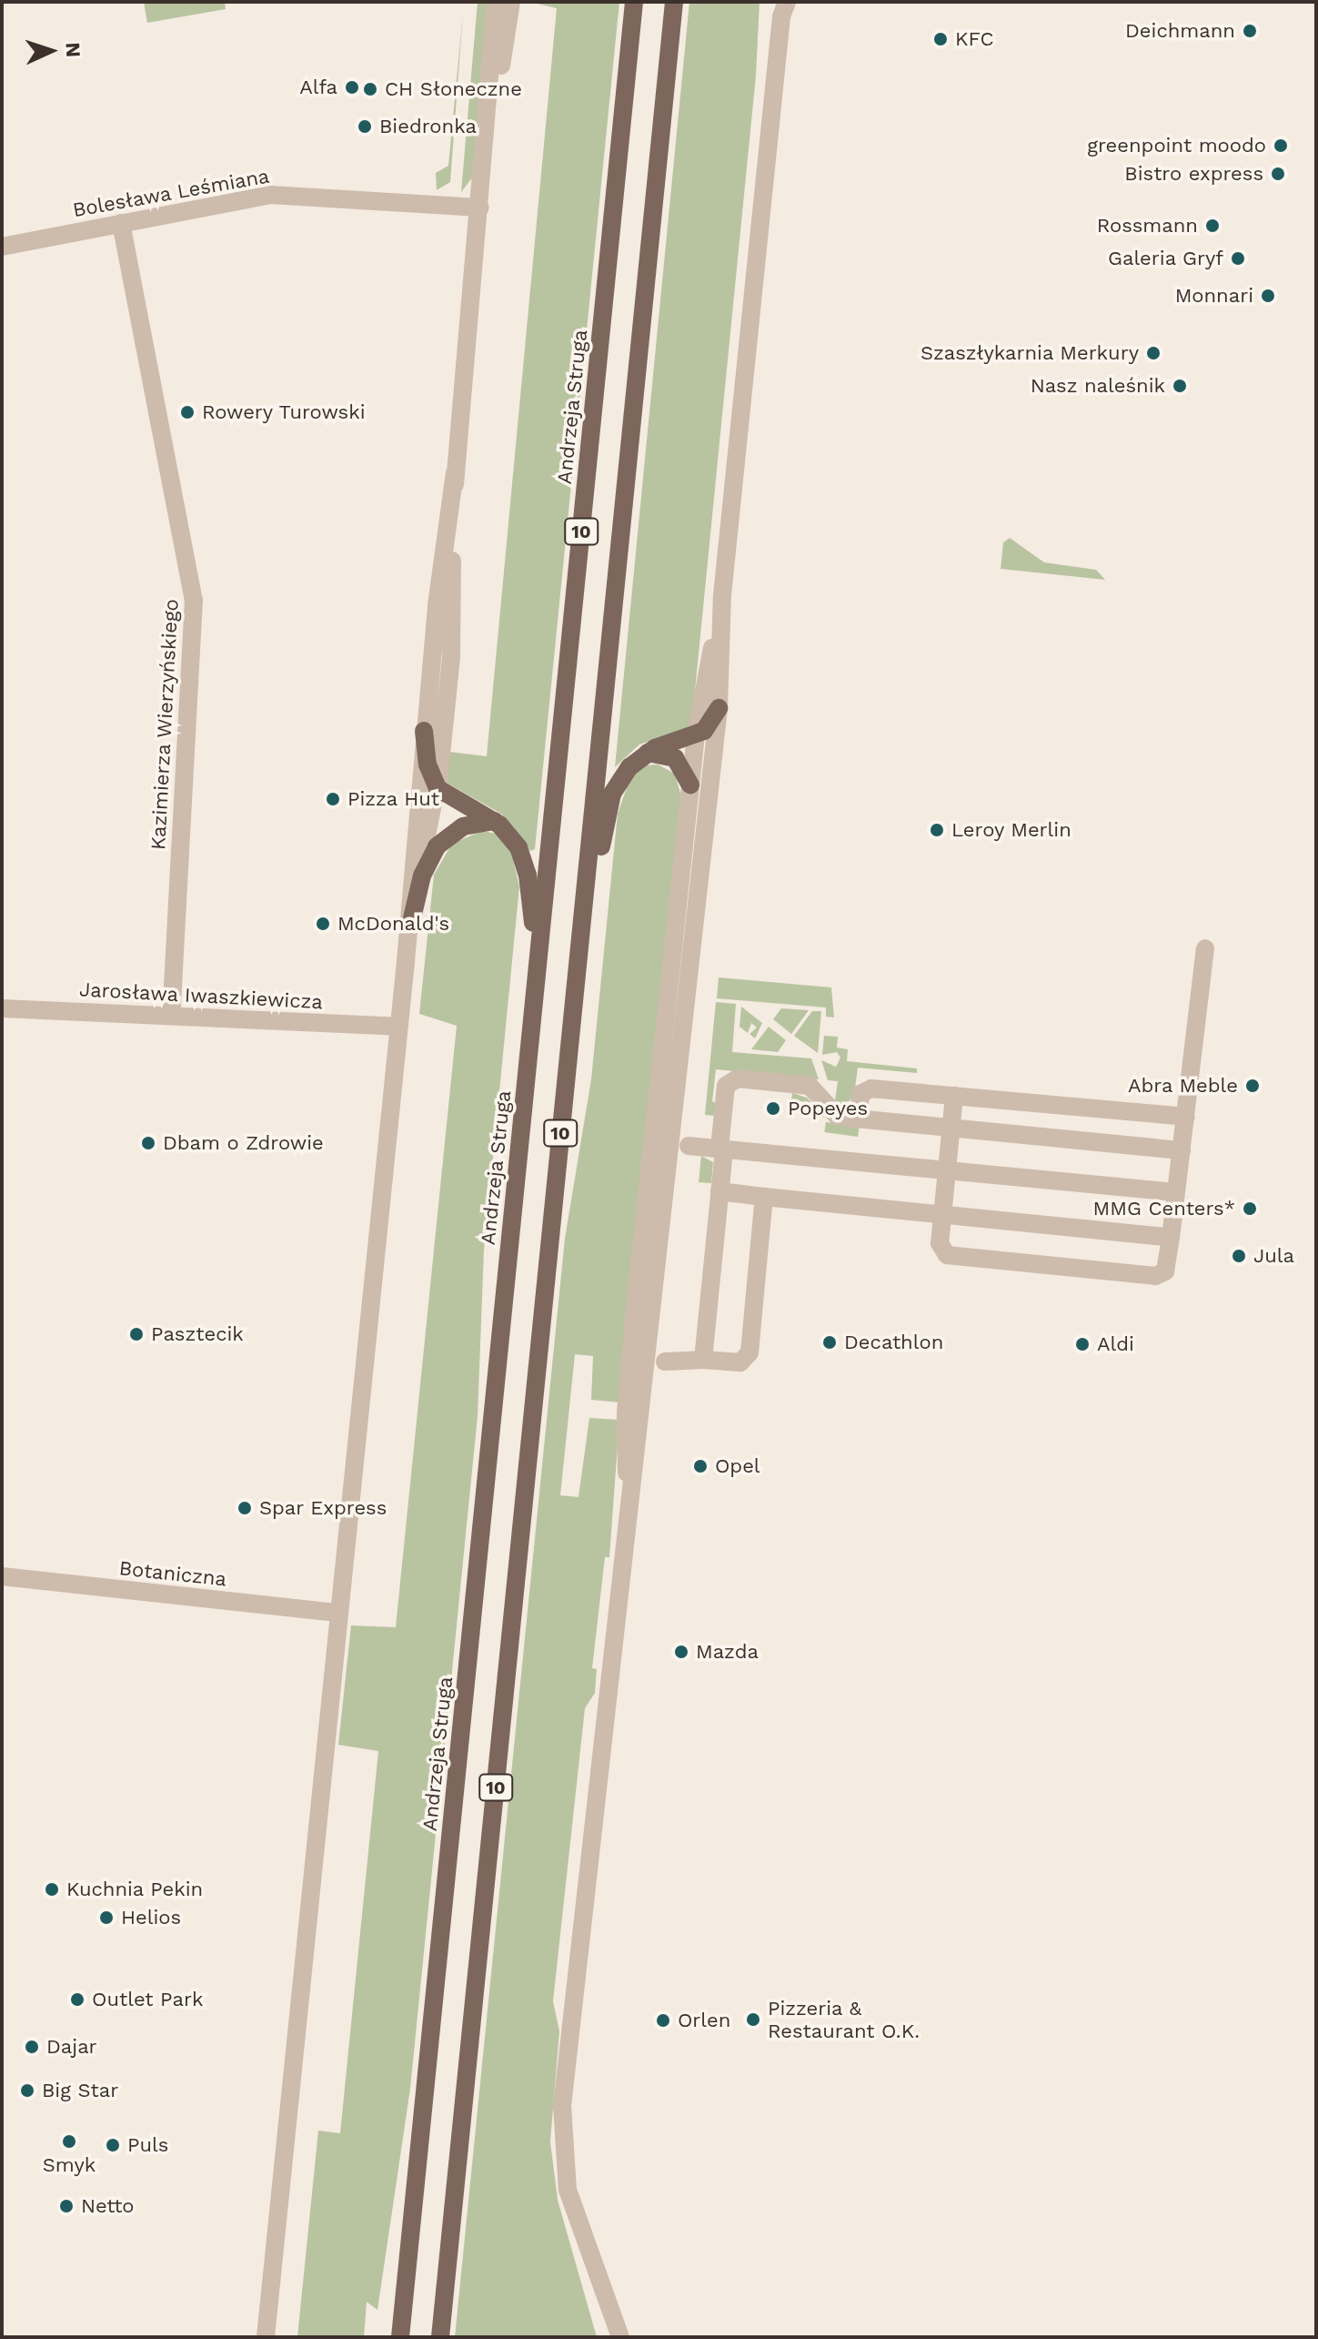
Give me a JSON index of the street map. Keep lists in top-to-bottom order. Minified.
{"streets":{"main road":["Andrzeja Struga","10"],"street":["Bolesława Leśmiana","Kazimierza Wierzyńskiego","Jarosława Iwaszkiewicza","Botaniczna"]},"crossings":[["Bolesława Leśmiana","Kazimierza Wierzyńskiego"],["Kazimierza Wierzyńskiego","Jarosława Iwaszkiewicza"]],"places":["Deichmann","KFC","Alfa","CH Słoneczne","Biedronka","greenpoint moodo","Bistro express","Rossmann","Galeria Gryf","Monnari","Szaszłykarnia Merkury","Nasz naleśnik","Rowery Turowski","Pizza Hut","Leroy Merlin","McDonald's","Abra Meble","Popeyes","Dbam o Zdrowie","MMG Centers*","Jula","Pasztecik","Decathlon","Aldi","Opel","Spar Express","Mazda","Kuchnia Pekin","Helios","Outlet Park","Pizzeria & Restaurant O.K.","Orlen","Dajar","Big Star","Smyk","Puls","Netto"],"north":"right"}
